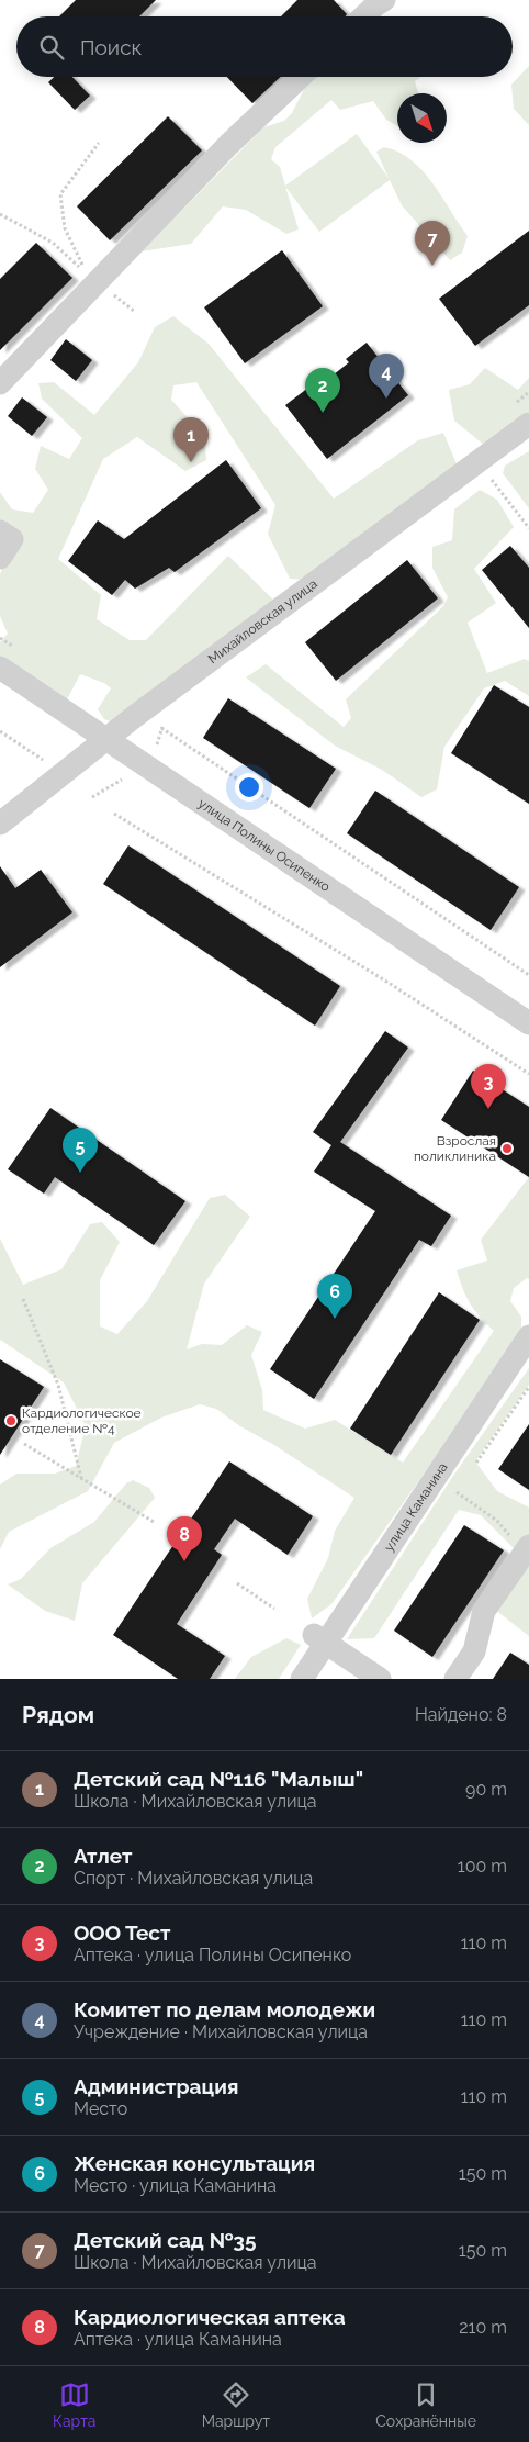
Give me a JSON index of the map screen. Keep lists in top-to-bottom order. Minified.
{"streets":{"street":["Михайловская улица","улица Полины Осипенко","улица Каманина"]},"crossings":[["Михайловская улица","улица Полины Осипенко"]],"places":["Взрослая поликлиника","Кардиологическое отделение №4"],"north":"bottom right","page":{"search":"Поиск","pins":["7","4","2","1","3","5","6","8"],"heading":["Рядом","Найдено: 8"],"list":[{"mark":"1","name":"Детский сад №116 \"Малыш\"","note":"Школа · Михайловская улица","value":"90 m"},{"mark":"2","name":"Атлет","note":"Спорт · Михайловская улица","value":"100 m"},{"mark":"3","name":"ООО Тест","note":"Аптека · улица Полины Осипенко","value":"110 m"},{"mark":"4","name":"Комитет по делам молодежи","note":"Учреждение · Михайловская улица","value":"110 m"},{"mark":"5","name":"Администрация","note":"Место","value":"110 m"},{"mark":"6","name":"Женская консультация","note":"Место · улица Каманина","value":"150 m"},{"mark":"7","name":"Детский сад №35","note":"Школа · Михайловская улица","value":"150 m"},{"mark":"8","name":"Кардиологическая аптека","note":"Аптека · улица Каманина","value":"210 m"}],"nav":["Карта","Маршрут","Сохранённые"]}}
